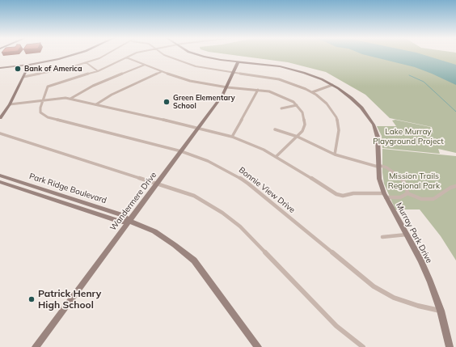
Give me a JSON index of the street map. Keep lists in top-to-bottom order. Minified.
{"streets":{"street":["Park Ridge Boulevard","Bonnie View Drive","Wandermere Drive","Murray Park Drive"]},"crossings":[["Park Ridge Boulevard","Wandermere Drive"],["Bonnie View Drive","Wandermere Drive"],["Bonnie View Drive","Murray Park Drive"],["Wandermere Drive","Murray Park Drive"]],"parks":["Lake Murray Playground Project","Mission Trails Regional Park"],"places":["Bank of America","Green Elementary School","Patrick Henry High School"]}
